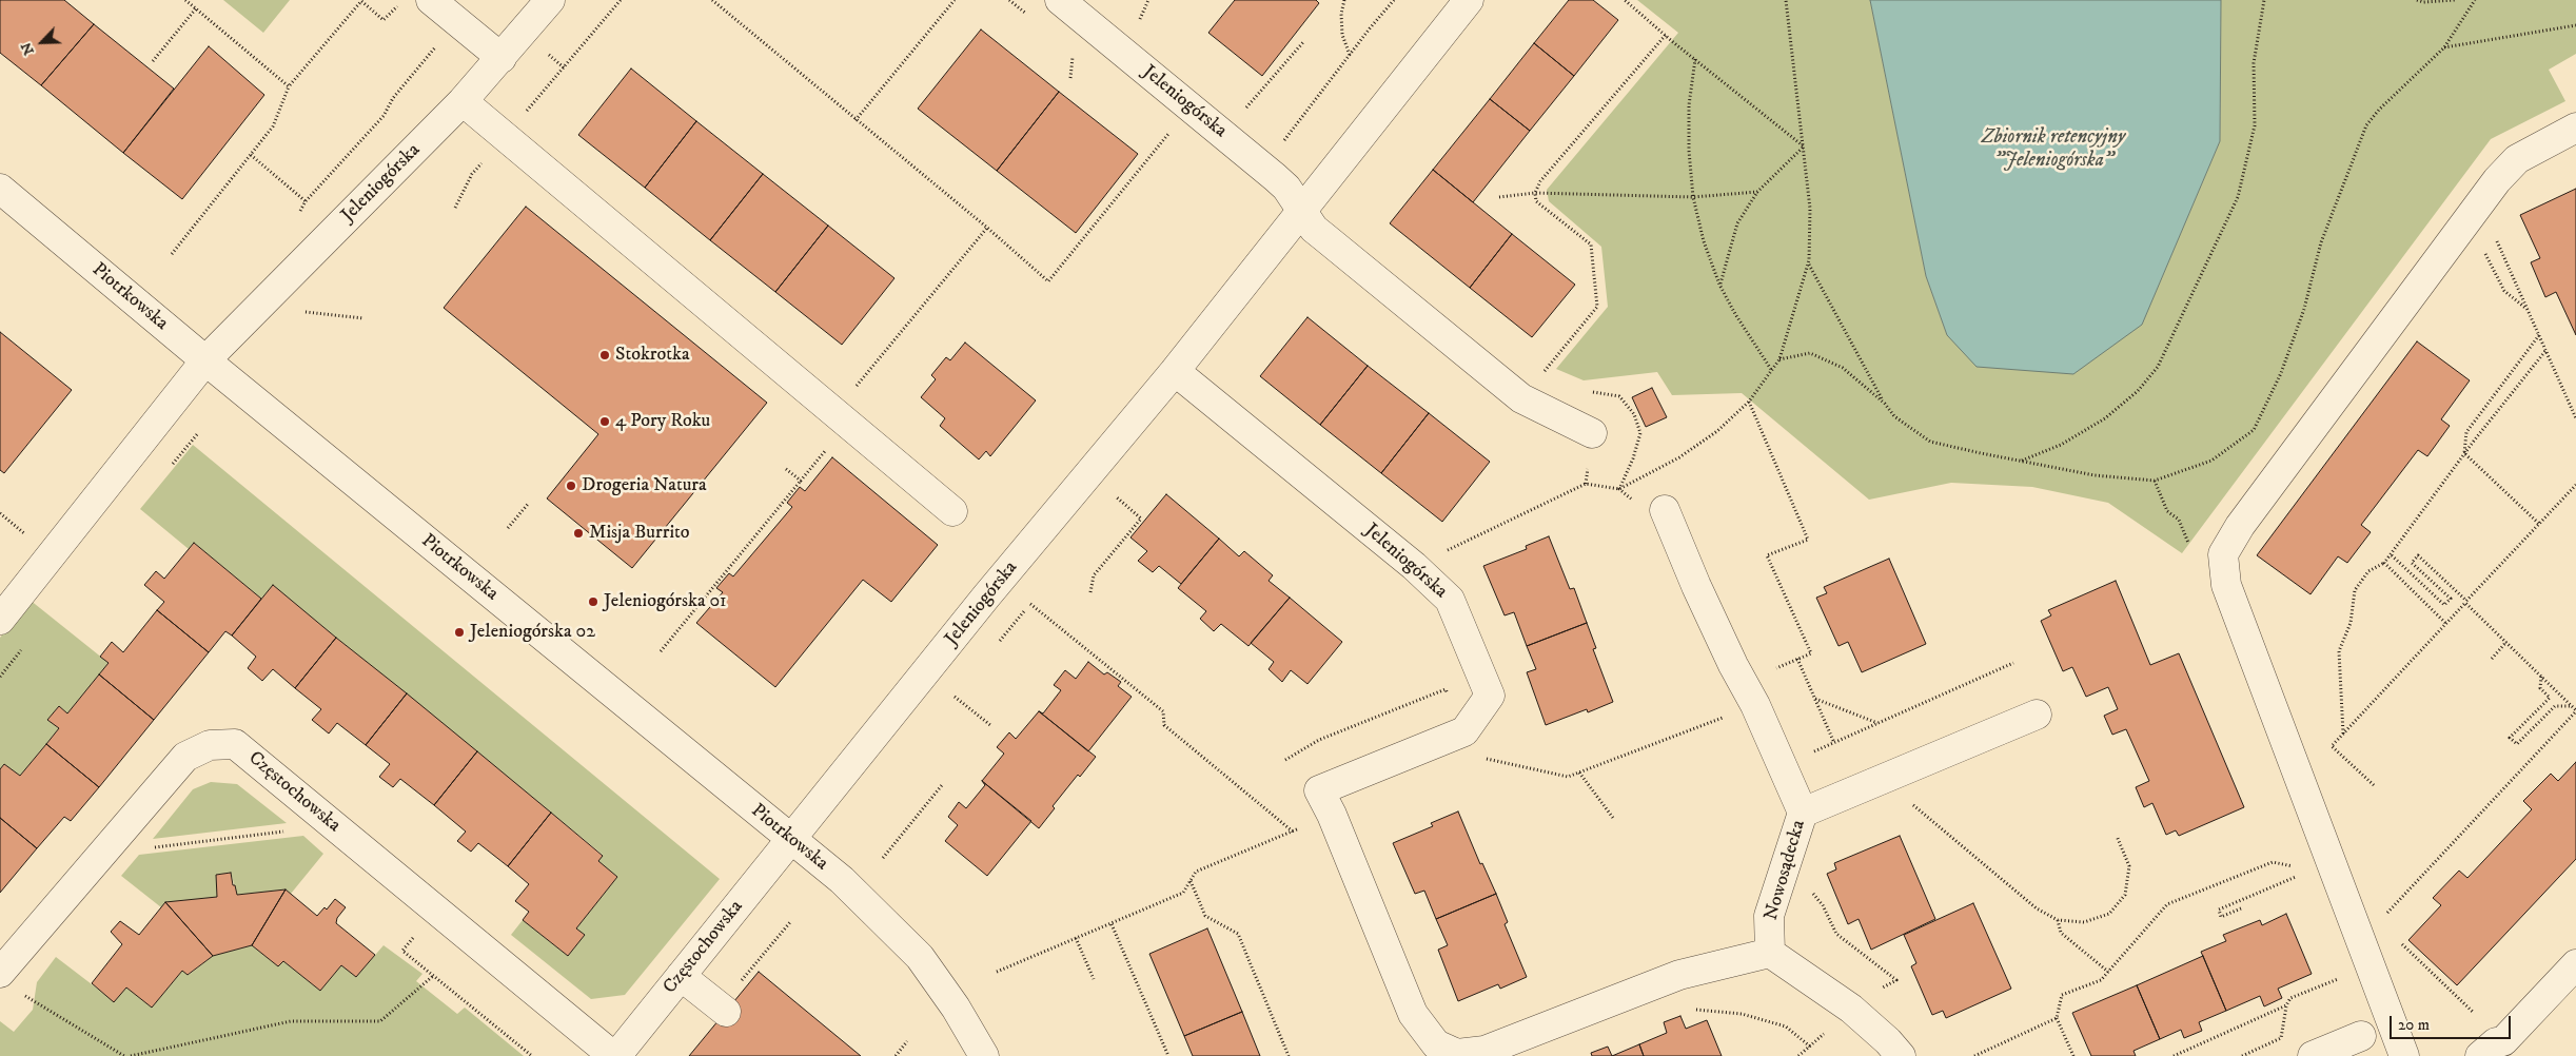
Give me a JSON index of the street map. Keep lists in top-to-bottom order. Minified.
{"streets":{"street":["Jeleniogórska","Piotrkowska","Częstochowska","Nowosądecka"]},"crossings":[["Jeleniogórska","Piotrkowska"],["Jeleniogórska","Częstochowska"],["Piotrkowska","Częstochowska"]],"water":["Zbiornik retencyjny \"Jeleniogórska\""],"places":["Stokrotka","4 Pory Roku","Drogeria Natura","Misja Burrito","Jeleniogórska 01","Jeleniogórska 02"],"scale_bar":"20 m","north":"bottom left"}
